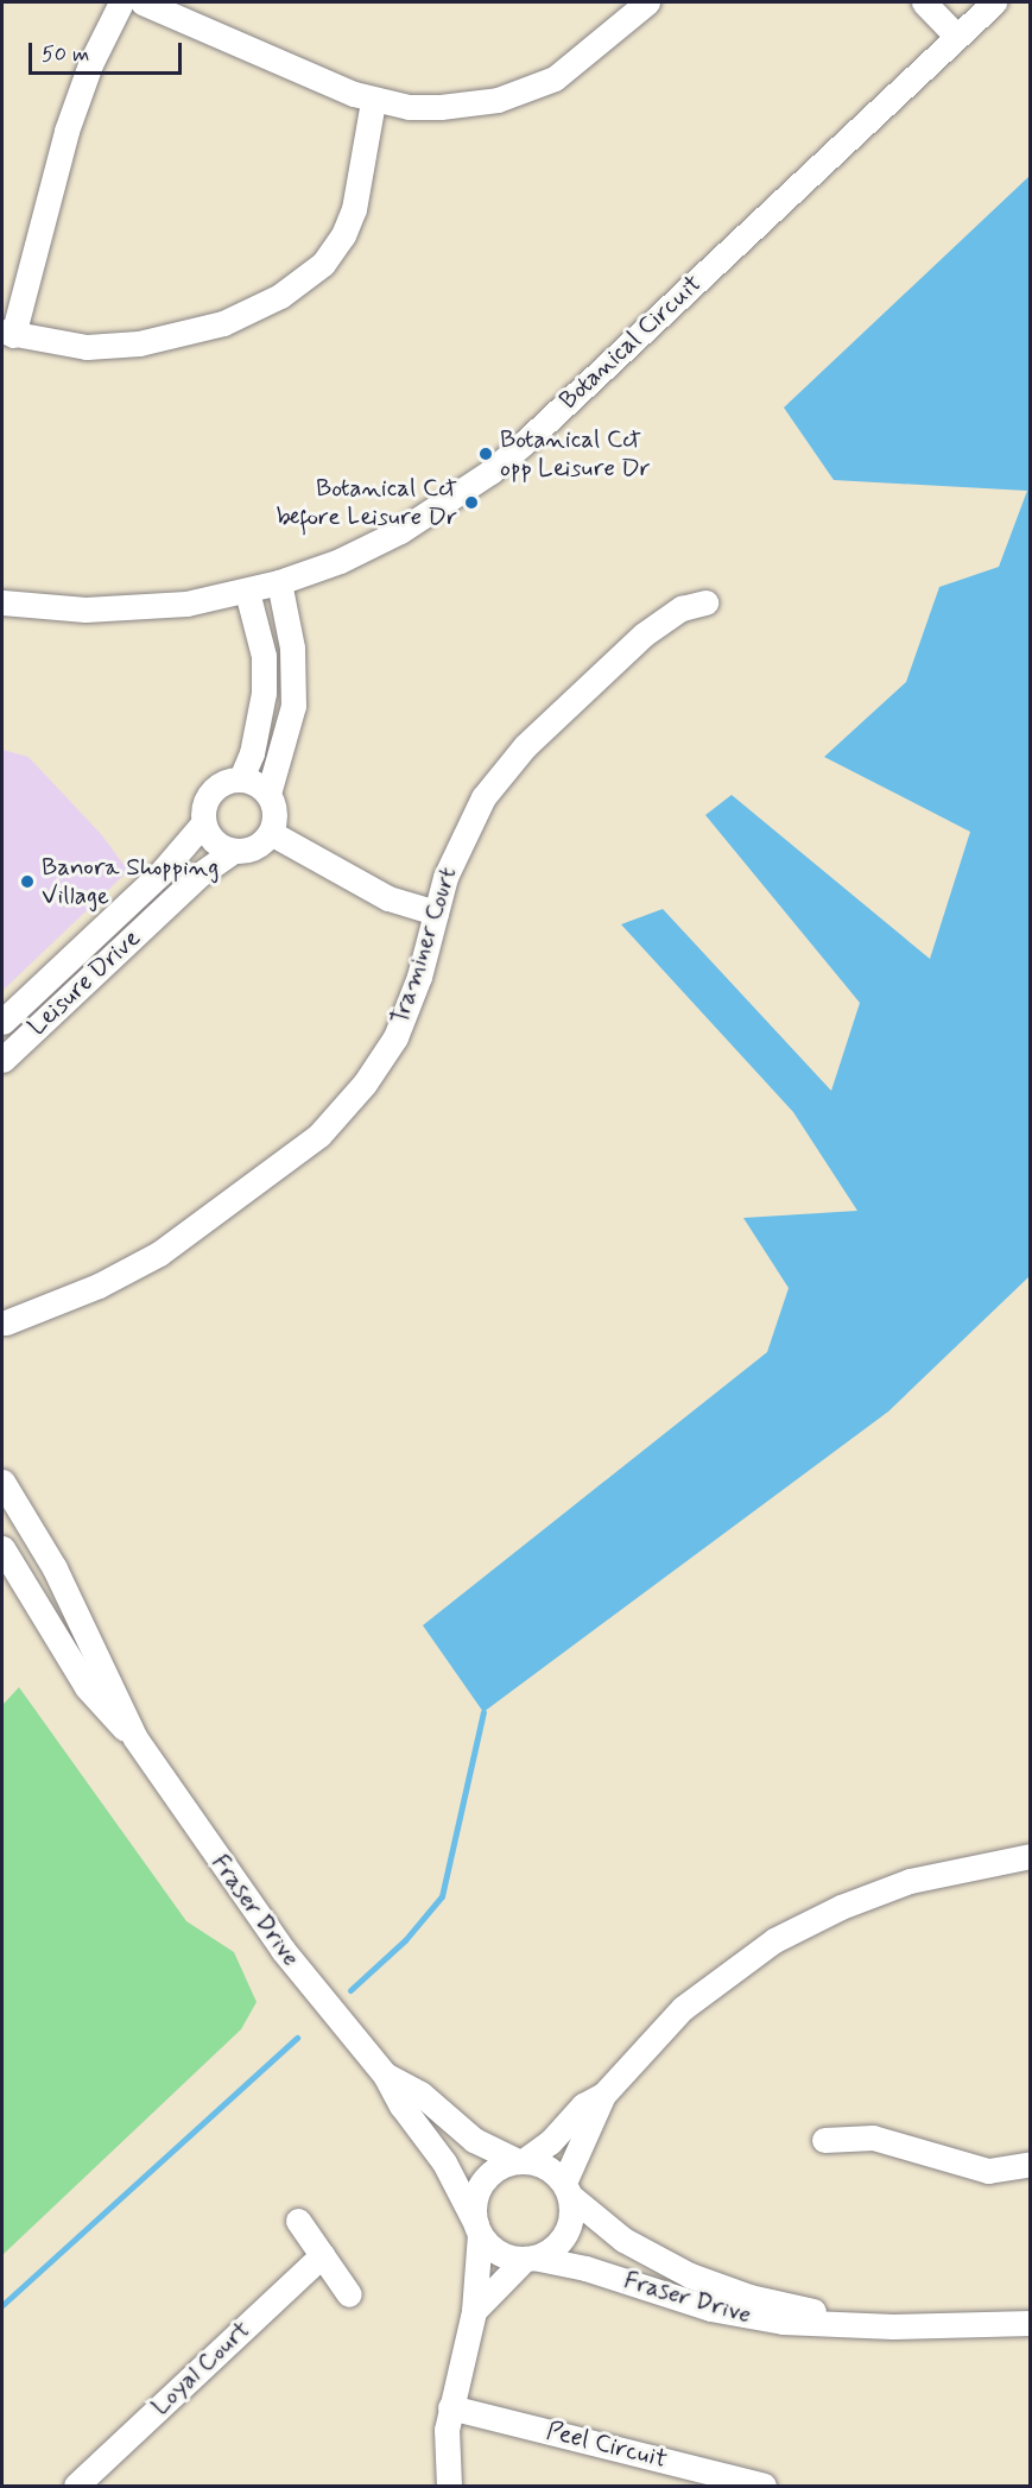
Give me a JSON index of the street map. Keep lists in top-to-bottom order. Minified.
{"streets":{"street":["Botanical Circuit","Traminer Court","Leisure Drive","Fraser Drive","Loyal Court","Peel Circuit"]},"places":["Botanical Cct opp Leisure Dr","Botanical Cct before Leisure Dr","Banora Shopping Village"],"scale_bar":"50 m"}
